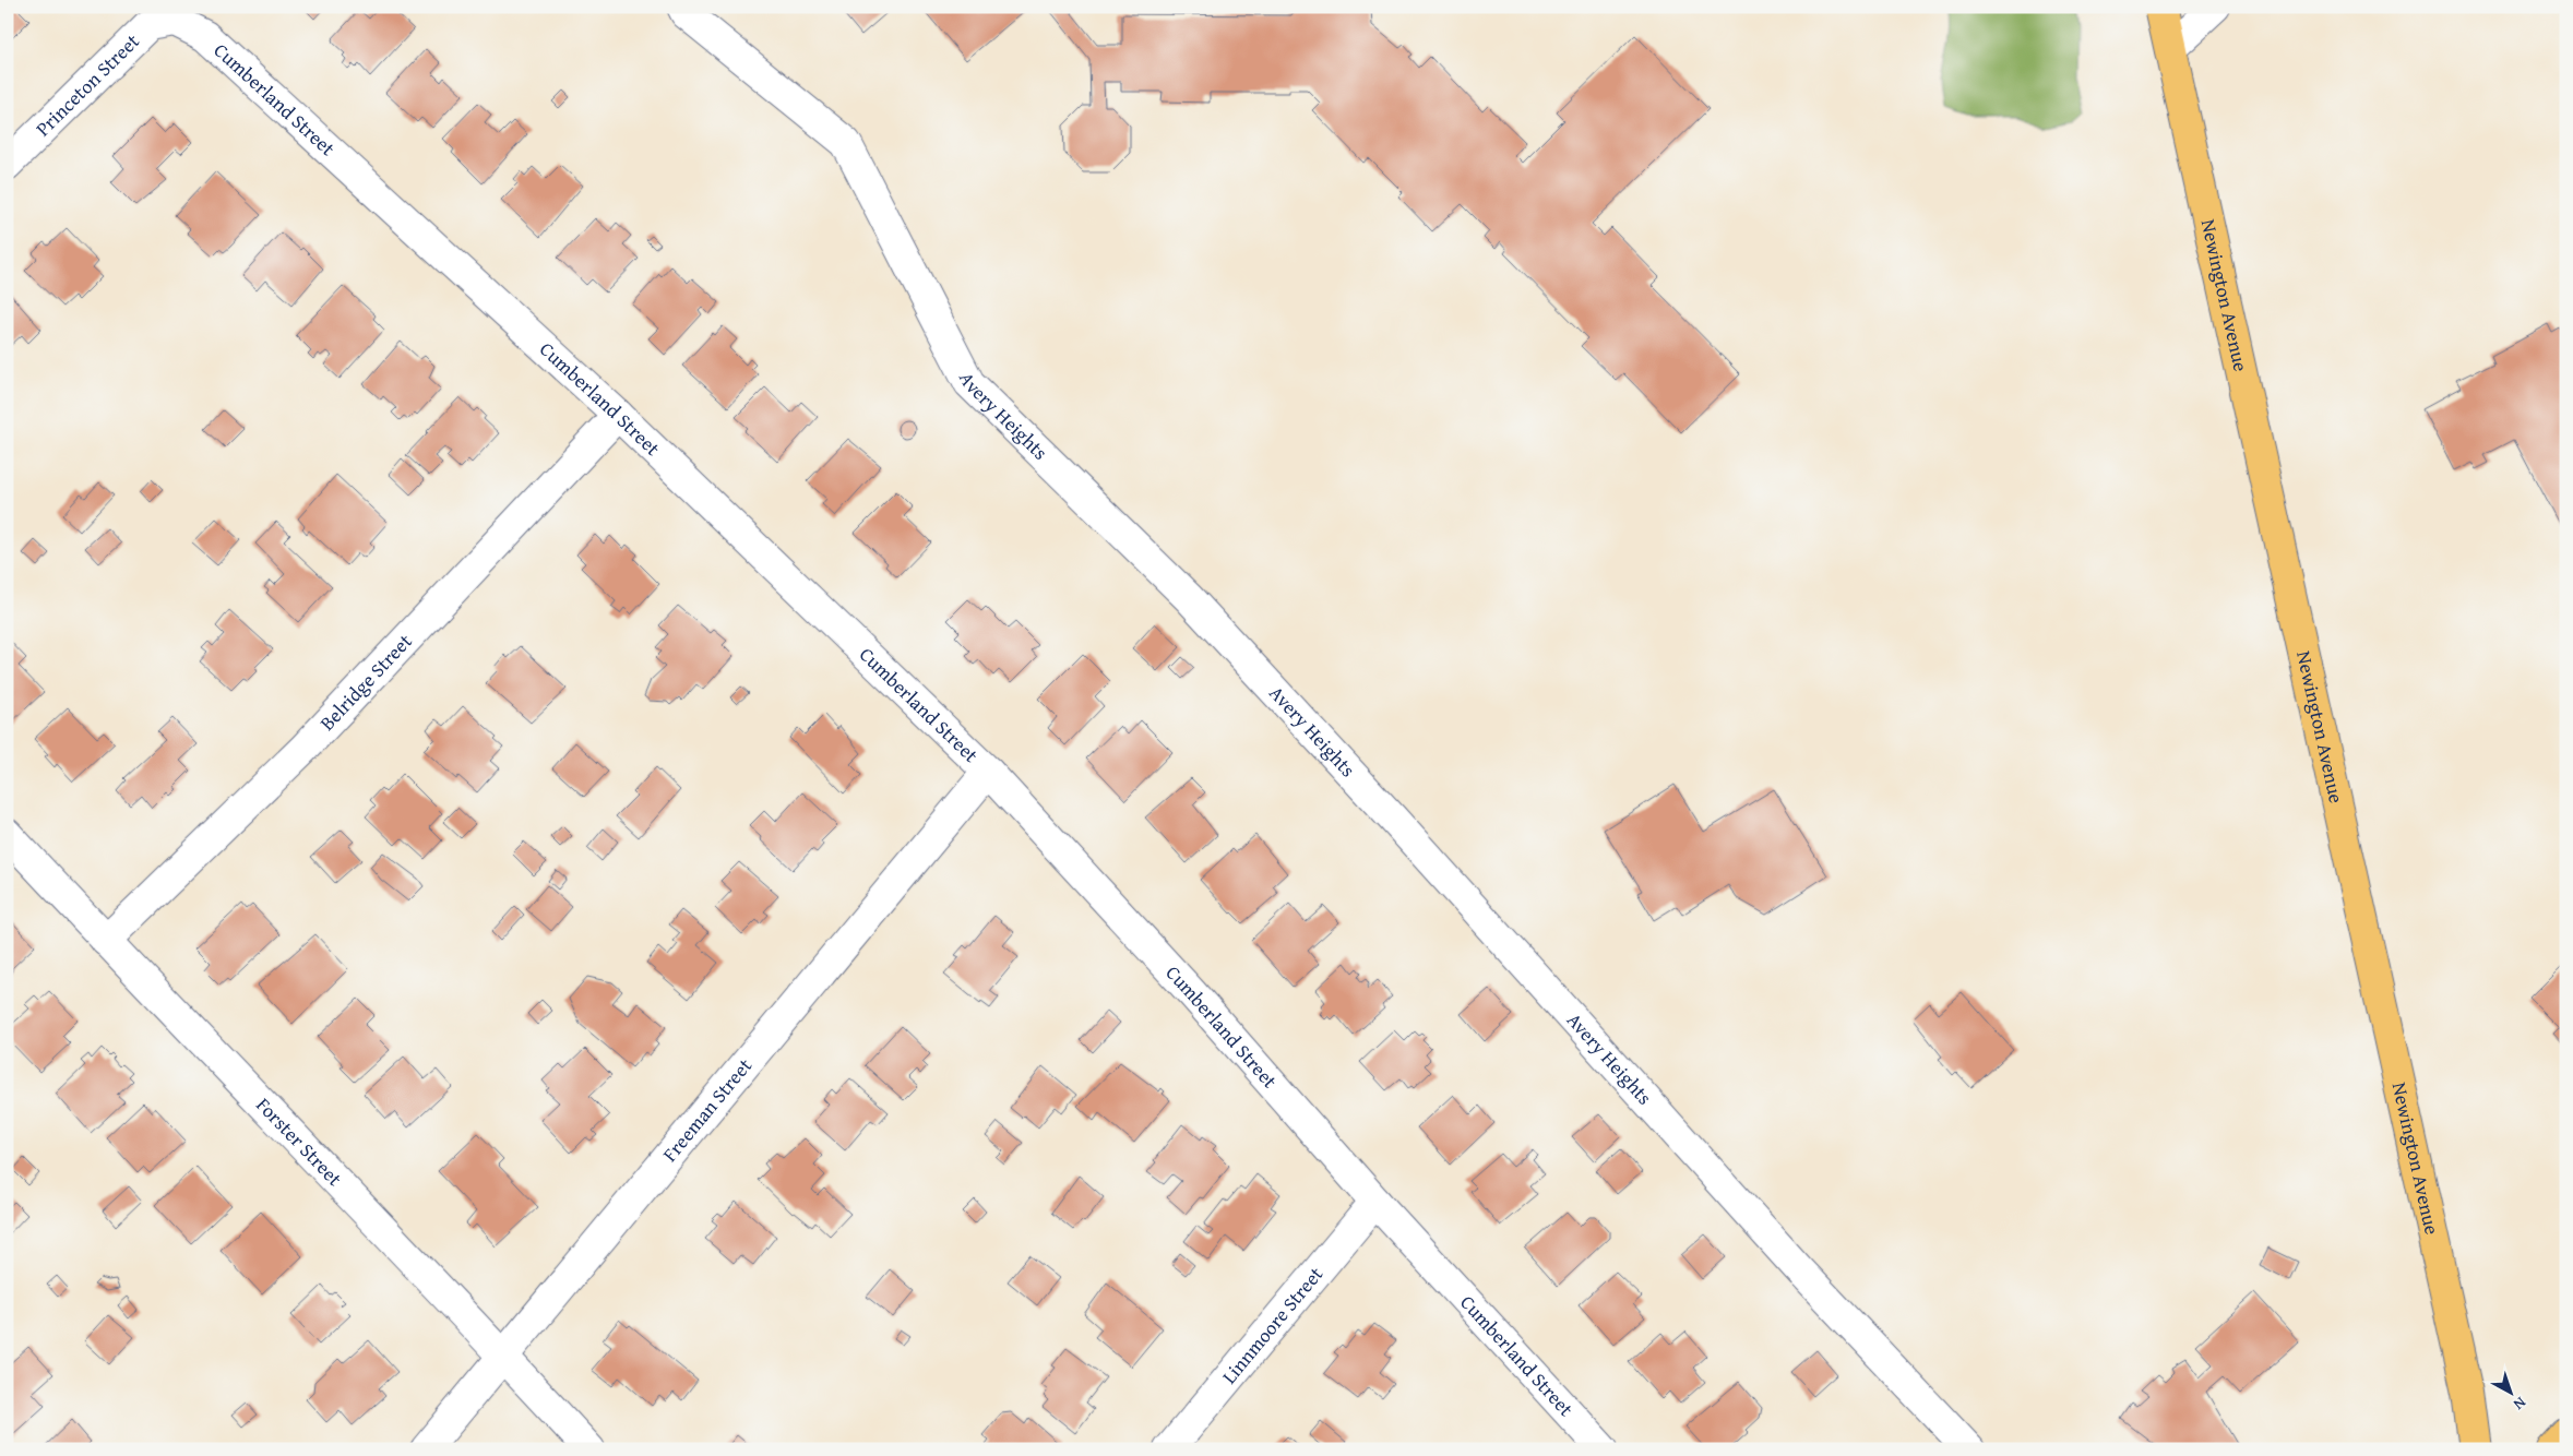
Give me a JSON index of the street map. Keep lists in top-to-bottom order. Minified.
{"streets":{"main road":["Newington Avenue"],"street":["Princeton Street","Cumberland Street","Avery Heights","Belridge Street","Freeman Street","Forster Street","Linnmoore Street"]},"crossings":[["Princeton Street","Cumberland Street"],["Cumberland Street","Belridge Street"],["Cumberland Street","Freeman Street"],["Cumberland Street","Linnmoore Street"],["Belridge Street","Forster Street"],["Freeman Street","Forster Street"]],"north":"bottom right"}
